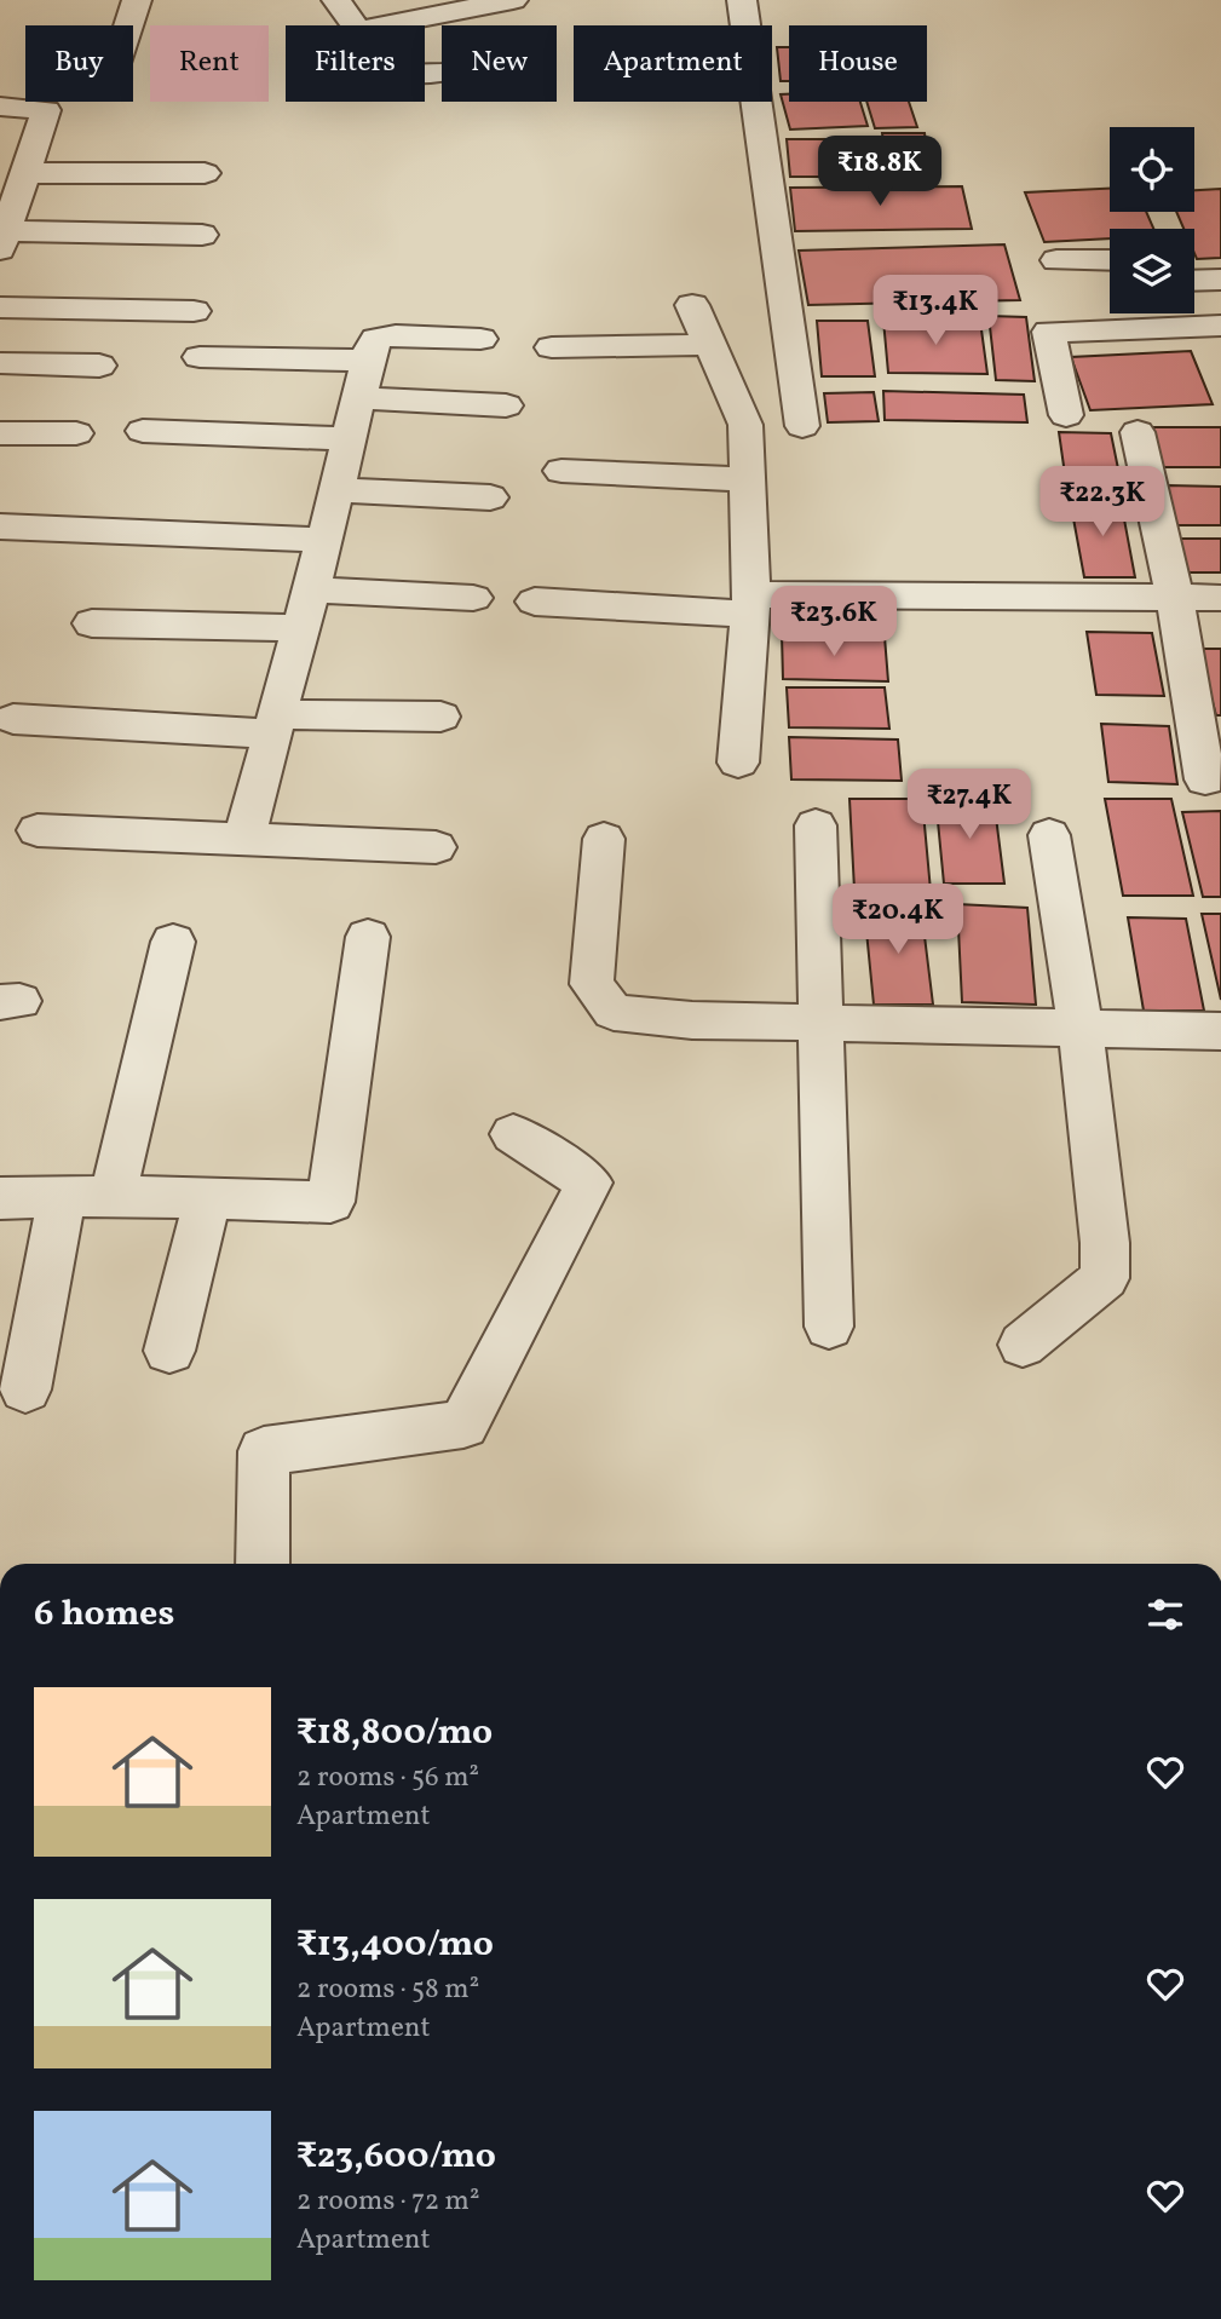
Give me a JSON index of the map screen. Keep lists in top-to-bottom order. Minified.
{"page":{"chip":["Buy","Rent","Filters","New","Apartment","House"],"price":["₹18.8K","₹13.4K","₹22.3K","₹23.6K","₹27.4K","₹20.4K"],"heading":"6 homes","list":[{"name":"₹18,800/mo","note":"2 rooms · 56 m² · Apartment"},{"name":"₹13,400/mo","note":"2 rooms · 58 m² · Apartment"},{"name":"₹23,600/mo","note":"2 rooms · 72 m² · Apartment"}]}}
